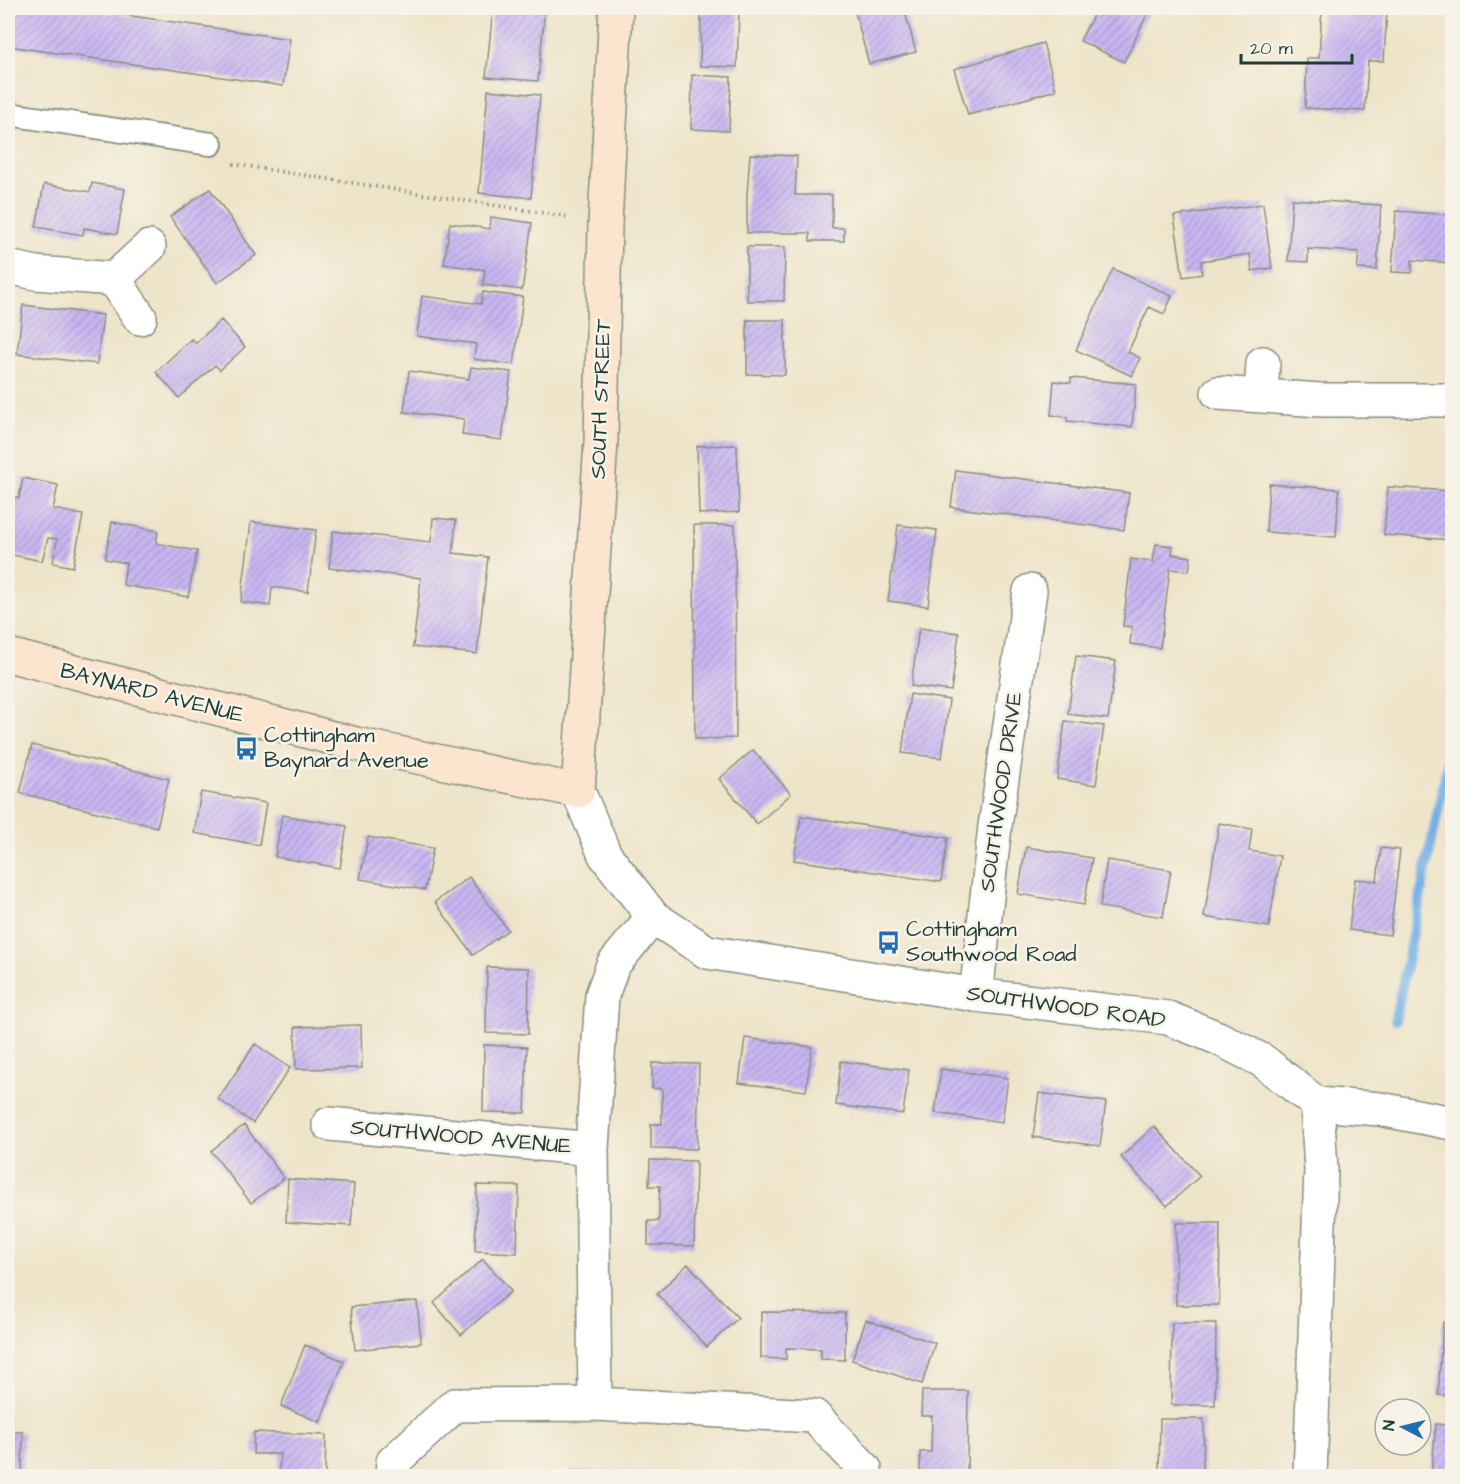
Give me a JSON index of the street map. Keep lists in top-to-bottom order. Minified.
{"streets":{"main road":["SOUTH STREET","BAYNARD AVENUE"],"street":["SOUTHWOOD DRIVE","SOUTHWOOD ROAD","SOUTHWOOD AVENUE"]},"crossings":[["SOUTH STREET","BAYNARD AVENUE"],["SOUTH STREET","SOUTHWOOD ROAD"],["BAYNARD AVENUE","SOUTHWOOD ROAD"],["SOUTHWOOD DRIVE","SOUTHWOOD ROAD"],["SOUTHWOOD ROAD","SOUTHWOOD AVENUE"]],"places":{"bus stop":["Cottingham Baynard Avenue","Cottingham Southwood Road"]},"scale_bar":"20 m","north":"left"}
